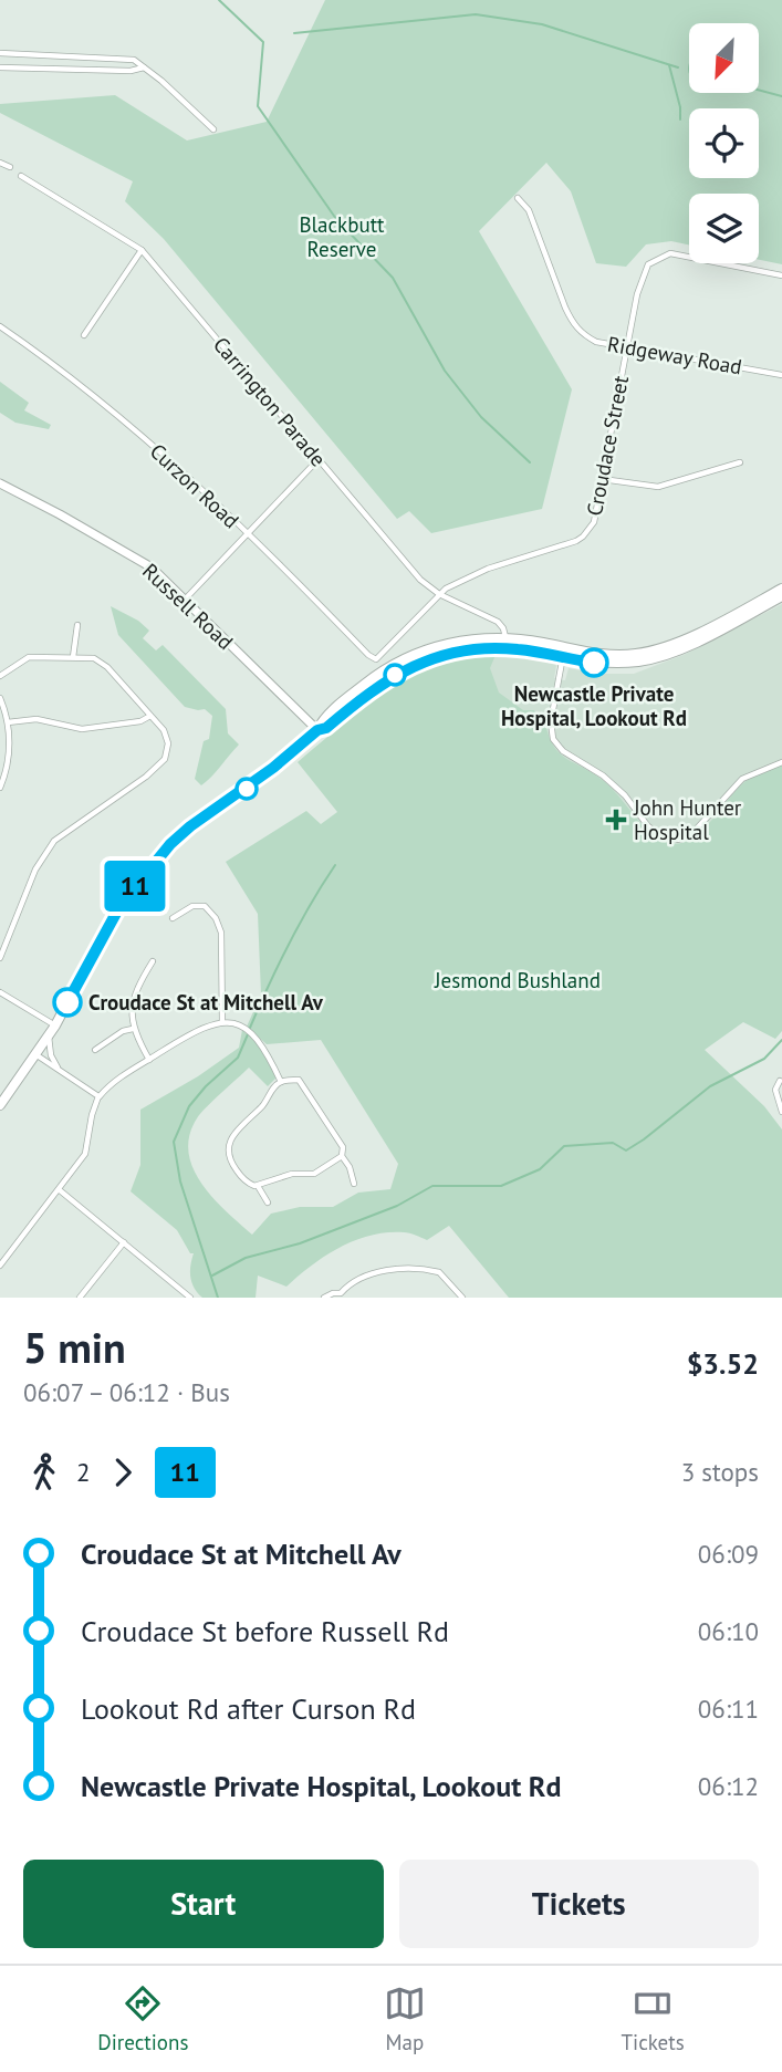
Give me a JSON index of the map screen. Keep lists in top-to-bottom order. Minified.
{"streets":{"main road":["Russell Road"],"street":["Ridgeway Road","Carrington Parade","Croudace Street","Curzon Road"]},"crossings":[["Ridgeway Road","Croudace Street"],["Carrington Parade","Croudace Street"],["Croudace Street","Curzon Road"]],"parks":["Blackbutt Reserve","Jesmond Bushland"],"places":{"other":["Newcastle Private Hospital, Lookout Rd","Croudace St at Mitchell Av"],"health":["John Hunter Hospital"]},"lines":["bus line 11"],"north":"bottom left","page":{"on_map":"11","heading":["5 min","06:07 – 06:12 · Bus","$3.52"],"legs":["2","11","3 stops"],"list":[{"name":"Croudace St at Mitchell Av","value":"06:09"},{"name":"Croudace St before Russell Rd","value":"06:10"},{"name":"Lookout Rd after Curson Rd","value":"06:11"},{"name":"Newcastle Private Hospital, Lookout Rd","value":"06:12"}],"buttons":["Start","Tickets"],"tabs":["Directions","Map","Tickets"]}}
